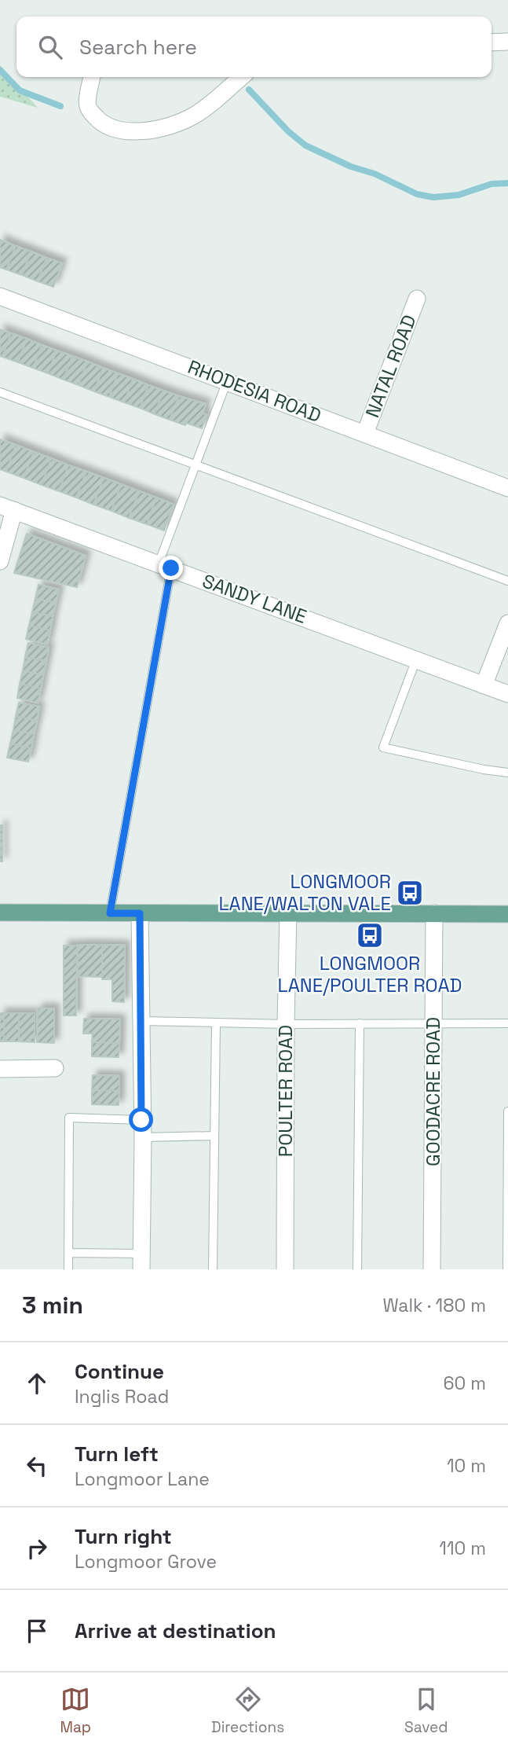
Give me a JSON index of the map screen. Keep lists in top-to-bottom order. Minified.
{"streets":{"street":["NATAL ROAD","RHODESIA ROAD","SANDY LANE","POULTER ROAD","GOODACRE ROAD"]},"crossings":[["NATAL ROAD","RHODESIA ROAD"]],"places":{"bus stop":["LONGMOOR LANE/WALTON VALE","LONGMOOR LANE/POULTER ROAD"]},"page":{"search":"Search here","heading":["3 min","Walk · 180 m"],"list":[["Continue","Inglis Road","60 m"],["Turn left","Longmoor Lane","10 m"],["Turn right","Longmoor Grove","110 m"],"Arrive at destination"],"nav":["Map","Directions","Saved"]}}
